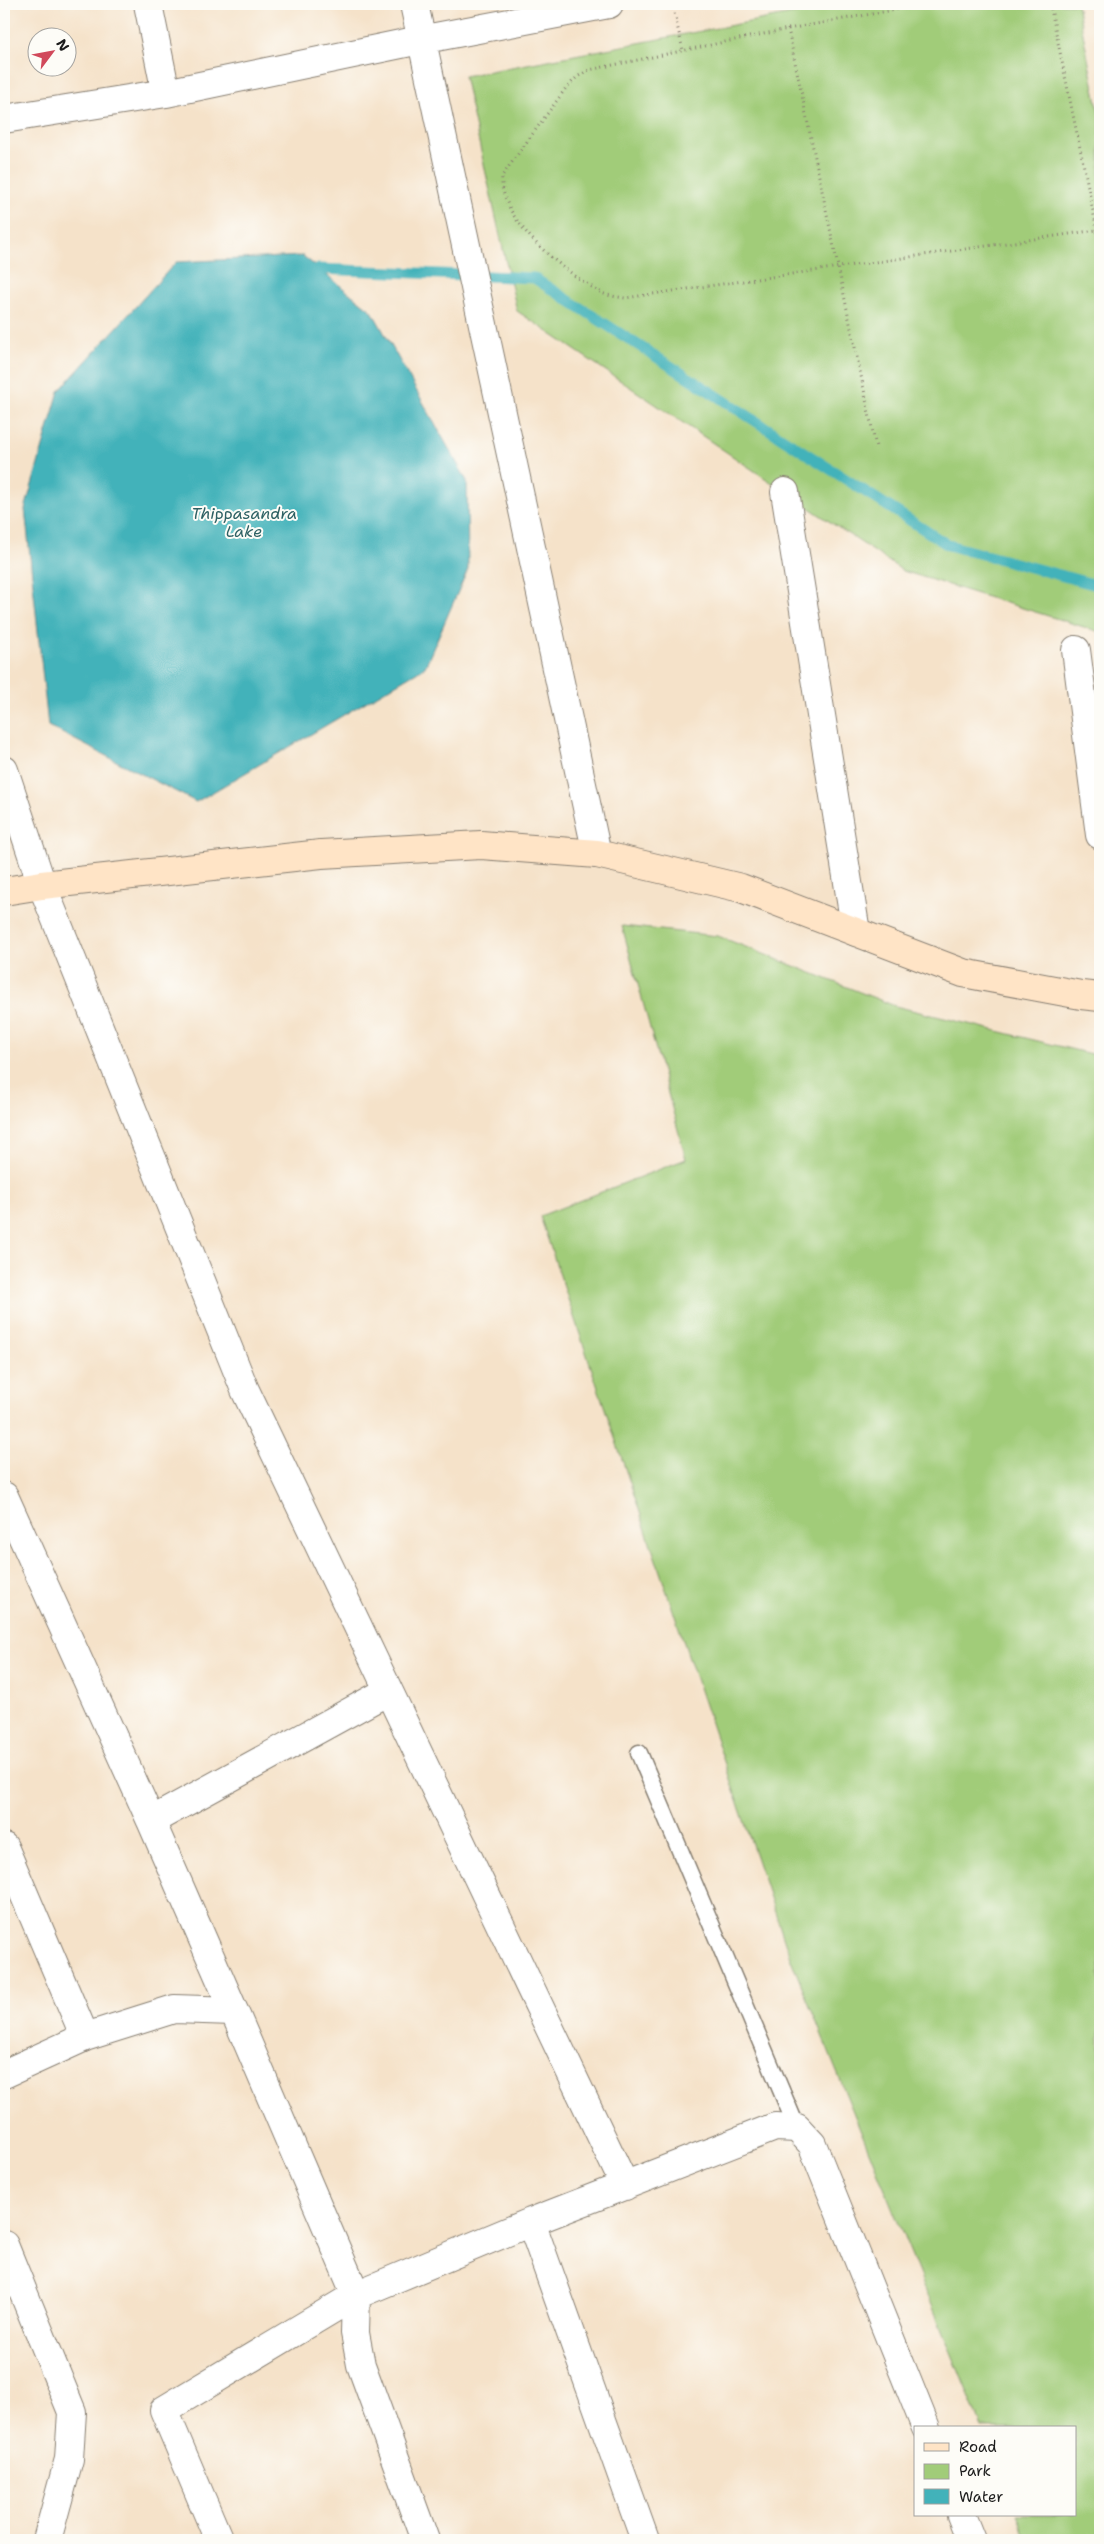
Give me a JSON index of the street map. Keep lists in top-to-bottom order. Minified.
{"water":["Thippasandra Lake"],"legend":["Road","Park","Water"],"north":"top right"}
